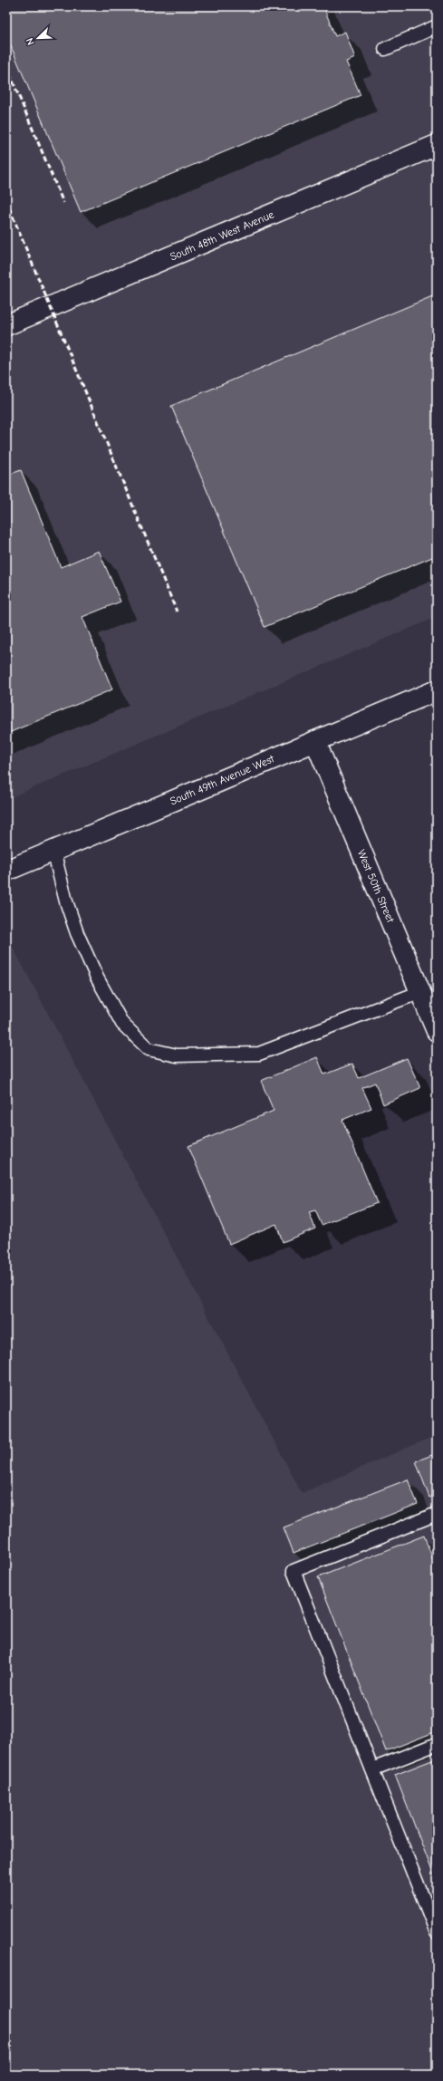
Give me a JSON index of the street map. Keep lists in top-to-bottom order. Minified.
{"streets":{"street":["South 48th West Avenue","South 49th Avenue West","West 50th Street"]},"crossings":[["South 49th Avenue West","West 50th Street"]],"north":"bottom left"}
